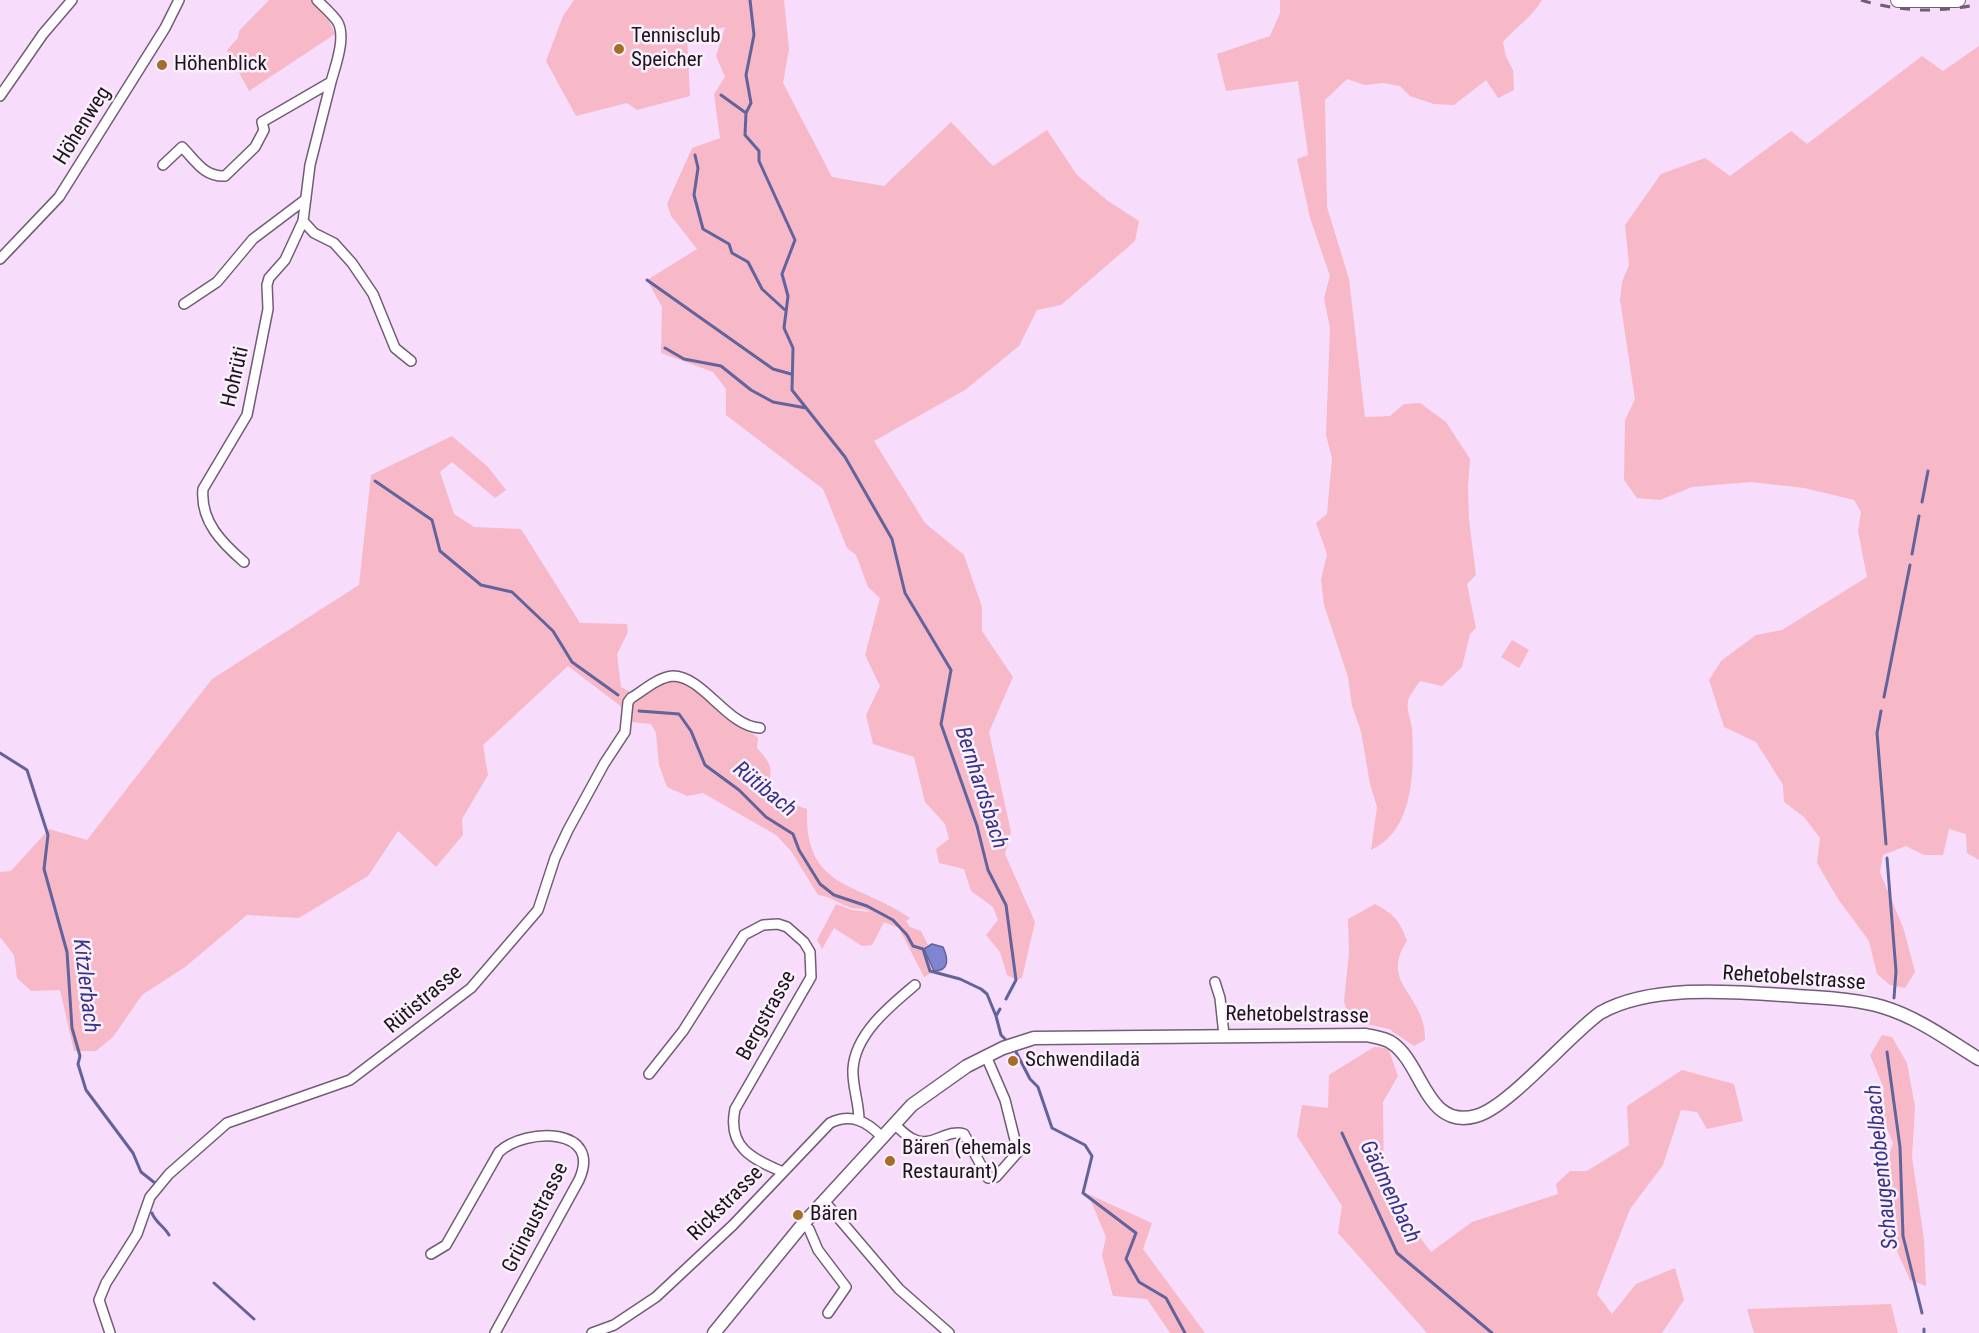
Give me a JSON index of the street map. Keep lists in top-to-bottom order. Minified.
{"streets":{"street":["Höhenweg","Hohrüti","Rehetobelstrasse","Rütistrasse","Bergstrasse","Rickstrasse","Grünaustrasse"]},"crossings":[["Bergstrasse","Rickstrasse"]],"water":["Bernhardsbach","Rütibach","Kitzlerbach","Schaugentobelbach","Gädmenbach"],"places":["Tennisclub Speicher","Höhenblick","Schwendiladä","Bären (ehemals Restaurant)","Bären"]}
